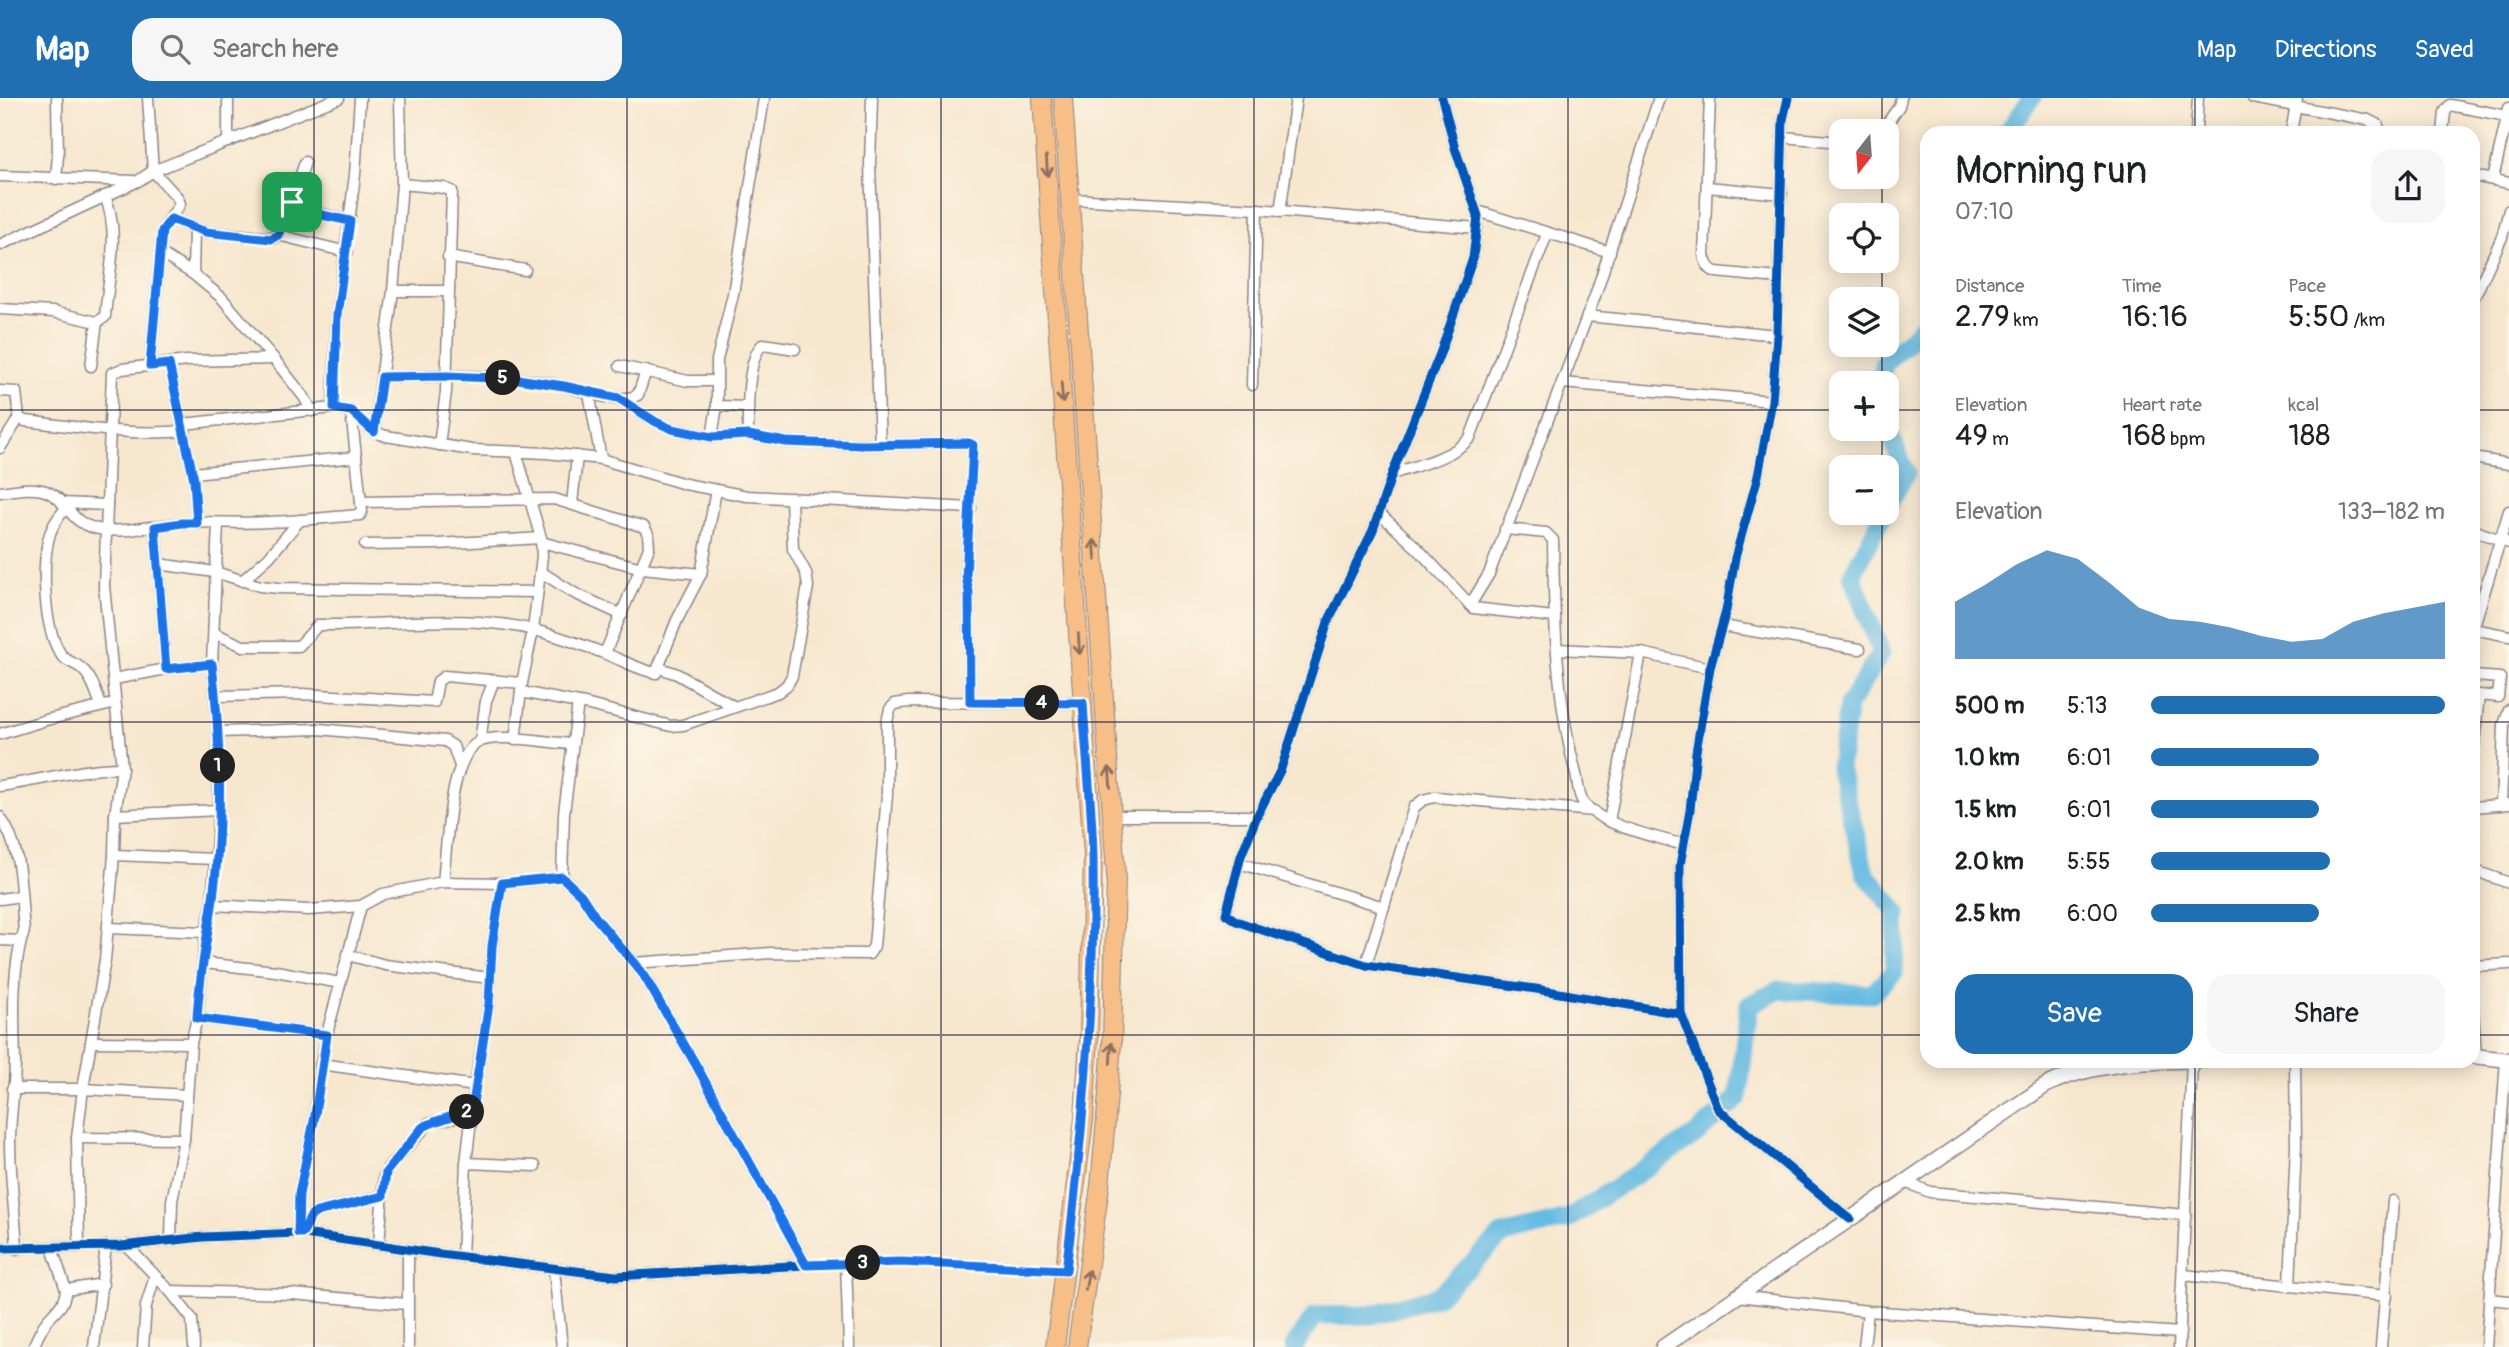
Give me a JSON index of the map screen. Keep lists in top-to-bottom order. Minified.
{"north":"bottom","page":{"header":"Map","search":"Search here","nav":["Map","Directions","Saved"],"map_buttons":["+","−"],"heading":["Morning run","07:10"],"stats":[["Distance","2.79 km"],["Time","16:16"],["Pace","5:50 /km"],["Elevation","49 m"],["Heart rate","168 bpm"],["kcal","188"]],"pins":["5","4","1","2","3"],"chart":["Elevation","133–182 m"],"list":[{"name":"500 m","note":"5:13"},{"name":"1.0 km","note":"6:01"},{"name":"1.5 km","note":"6:01"},{"name":"2.0 km","note":"5:55"},{"name":"2.5 km","note":"6:00"}],"buttons":["Save","Share"]}}
